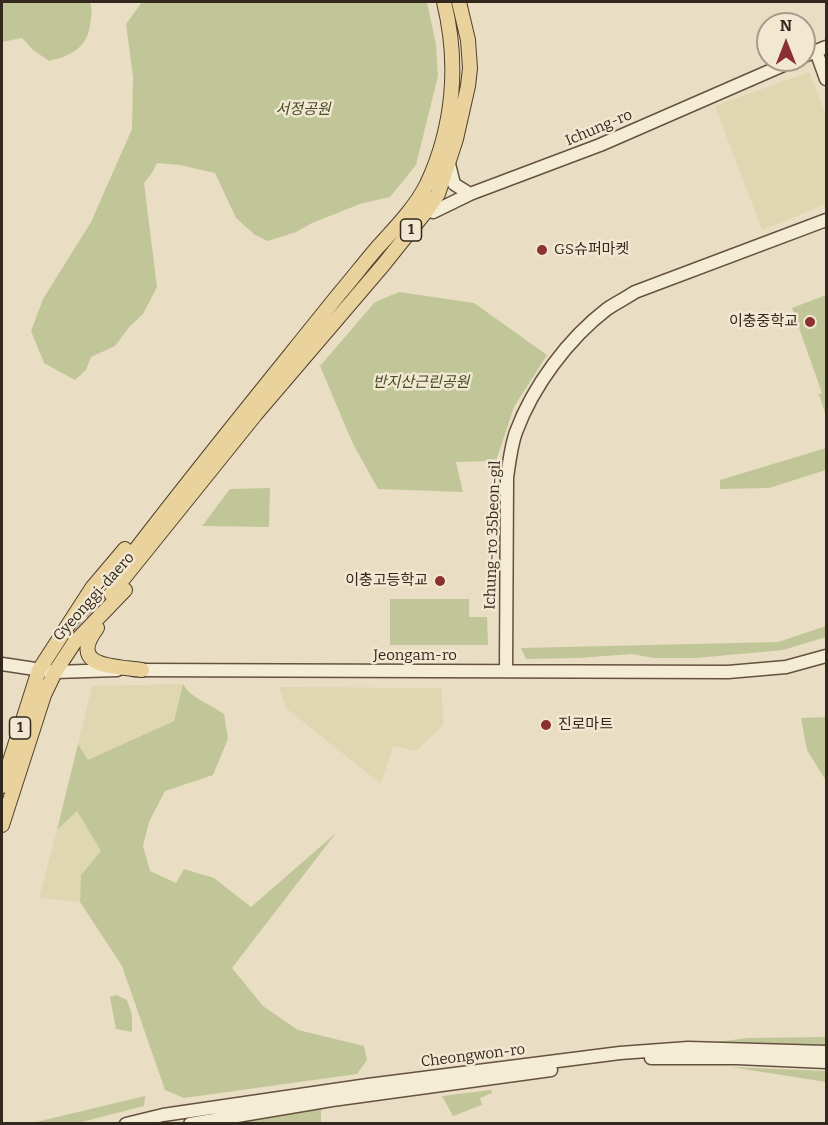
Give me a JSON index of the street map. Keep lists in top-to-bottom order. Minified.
{"streets":{"main road":["1","Gyeonggi-daero"],"street":["Ichung-ro","Ichung-ro 35beon-gil","Jeongam-ro","Cheongwon-ro"]},"crossings":[["Ichung-ro","Gyeonggi-daero"],["Ichung-ro 35beon-gil","Jeongam-ro"],["Gyeonggi-daero","Jeongam-ro"]],"parks":["서정공원","반지산근린공원"],"places":["GS슈퍼마켓","이충중학교","이충고등학교","진로마트"],"north":"top"}
